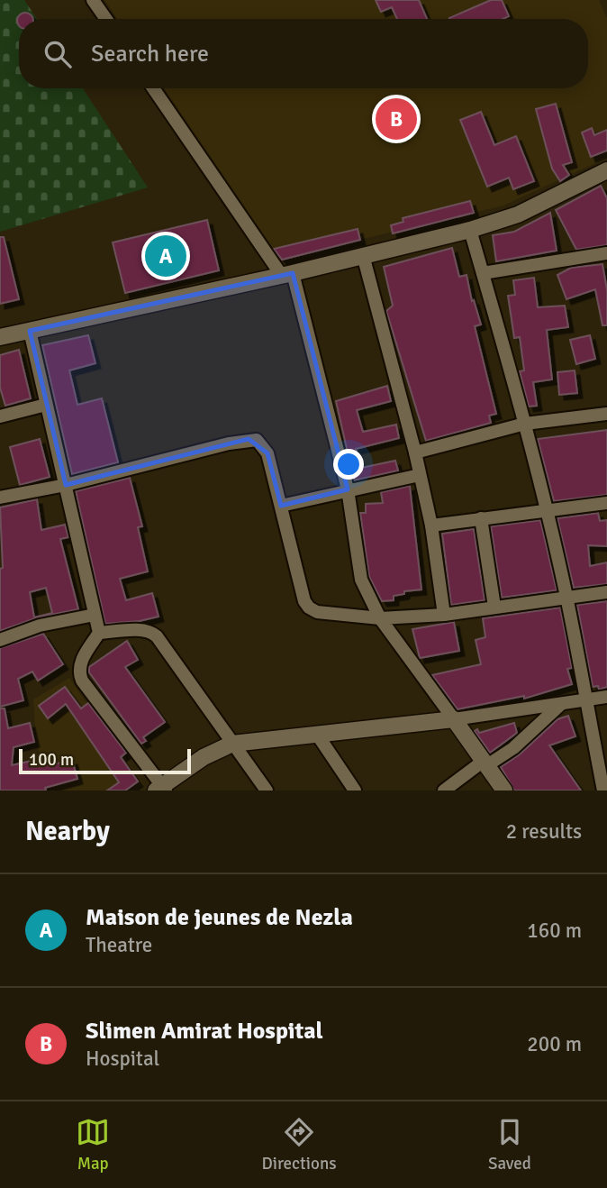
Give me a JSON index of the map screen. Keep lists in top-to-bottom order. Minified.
{"scale_bar":"100 m","page":{"search":"Search here","pins":["B","A"],"scale":"100 m","heading":["Nearby","2 results"],"list":[{"mark":"A","name":"Maison de jeunes de Nezla","note":"Theatre","value":"160 m"},{"mark":"B","name":"Slimen Amirat Hospital","note":"Hospital","value":"200 m"}],"nav":["Map","Directions","Saved"]}}
